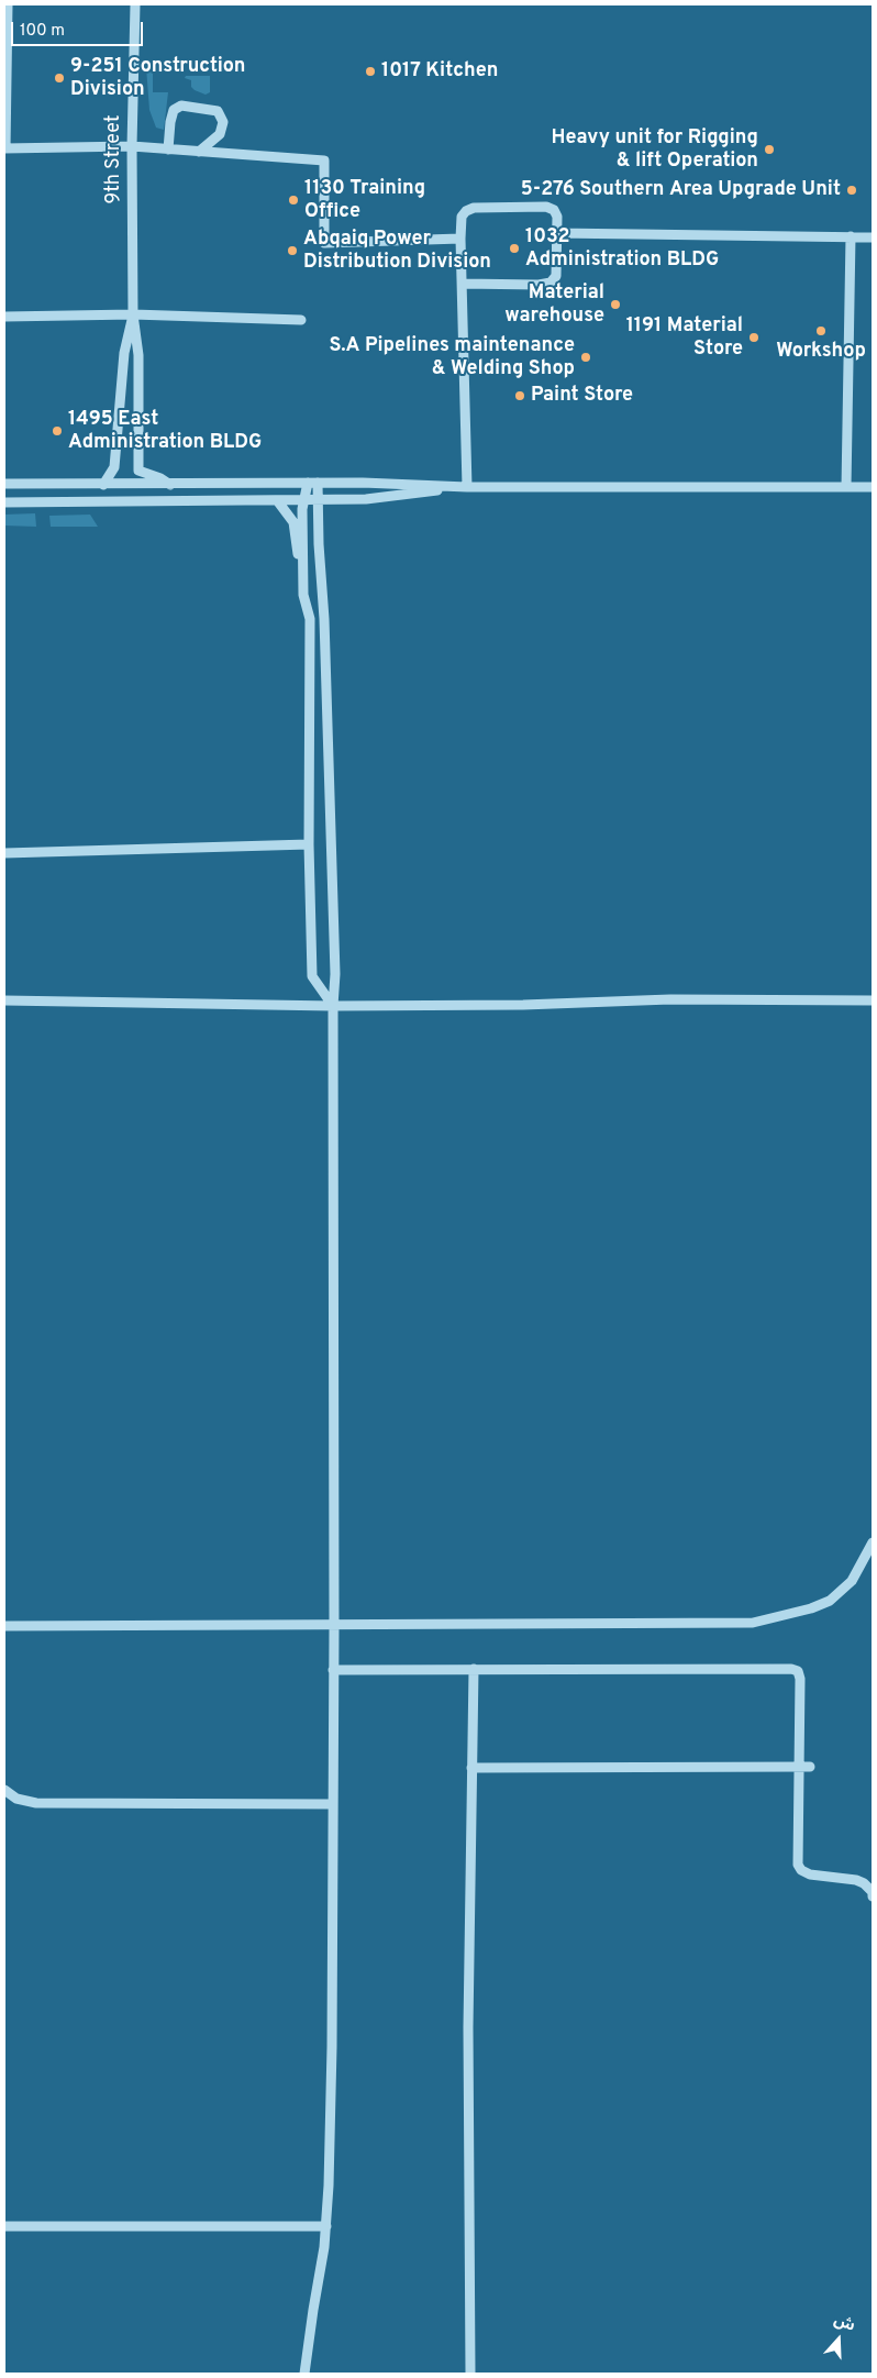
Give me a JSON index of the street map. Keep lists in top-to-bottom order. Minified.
{"streets":{"street":["9th Street"]},"places":["1017 Kitchen","9-251 Construction Division","Heavy unit for Rigging & lift Operation","5-276 Southern Area Upgrade Unit","1130 Training Office","1032 Administration BLDG","Abqaiq Power Distribution Division","Material warehouse","Workshop","1191 Material Store","S.A Pipelines maintenance & Welding Shop","Paint Store","1495 East Administration BLDG"],"scale_bar":"100 m","north":"top"}
